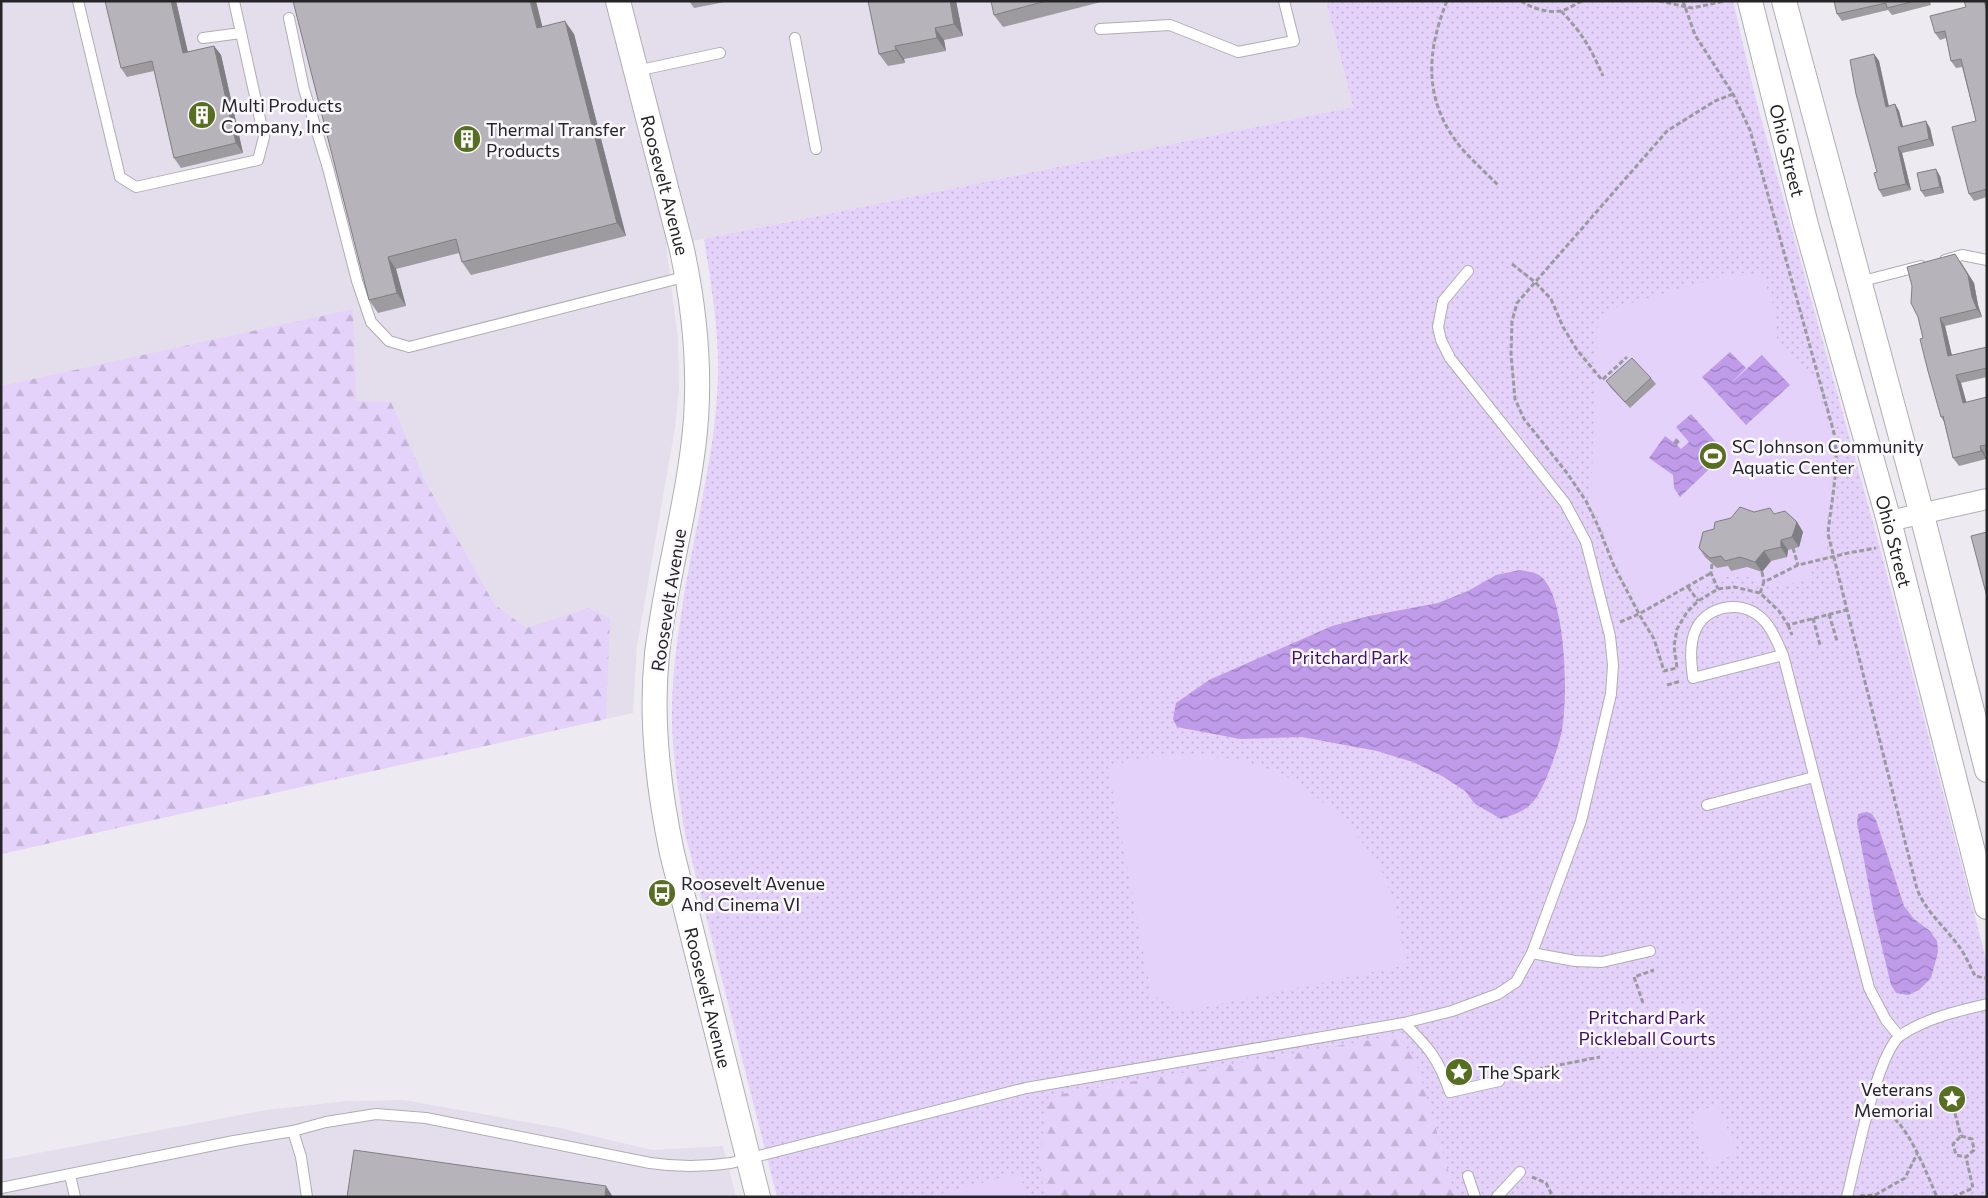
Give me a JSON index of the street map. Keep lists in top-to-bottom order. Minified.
{"streets":{"street":["Ohio Street","Roosevelt Avenue"]},"parks":["Pritchard Park","Pritchard Park Pickleball Courts"],"places":{"building":["Multi Products Company, Inc","Thermal Transfer Products"],"sports":["SC Johnson Community Aquatic Center"],"bus stop":["Roosevelt Avenue And Cinema VI"],"place":["The Spark","Veterans Memorial"]}}
